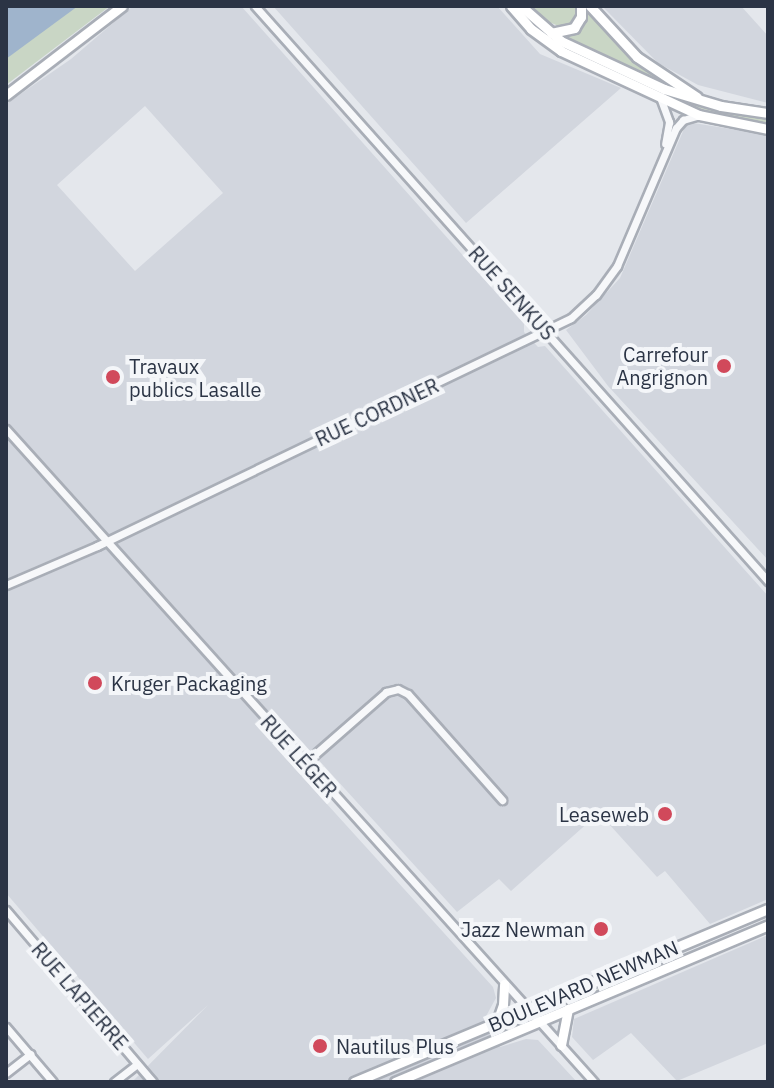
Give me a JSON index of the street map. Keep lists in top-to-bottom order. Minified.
{"streets":{"main road":["BOULEVARD NEWMAN"],"street":["RUE SENKUS","RUE CORDNER","RUE LÉGER","RUE LAPIERRE"]},"crossings":[["RUE SENKUS","RUE CORDNER"],["RUE CORDNER","RUE LÉGER"],["RUE LÉGER","BOULEVARD NEWMAN"]],"places":["Carrefour Angrignon","Travaux publics Lasalle","Kruger Packaging","Leaseweb","Jazz Newman","Nautilus Plus"]}
